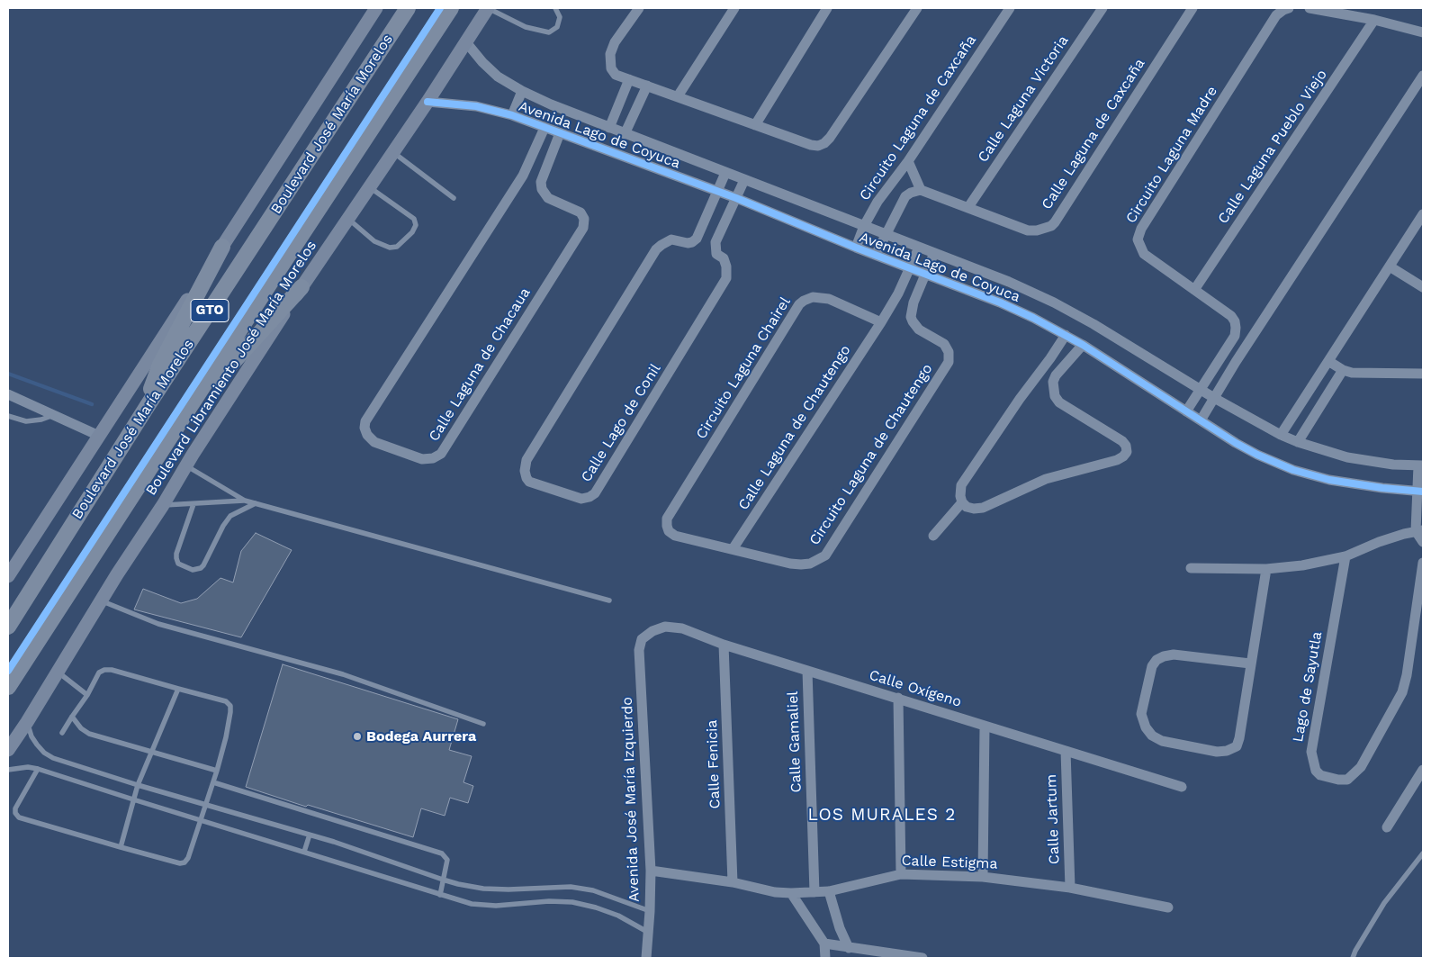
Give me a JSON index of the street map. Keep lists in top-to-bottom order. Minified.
{"streets":{"main road":["Boulevard José María Morelos","GTO"],"street":["Calle Laguna Victoria","Circuito Laguna de Caxcaña","Calle Laguna de Caxcaña","Avenida Lago de Coyuca","Calle Laguna Pueblo Viejo","Circuito Laguna Madre","Calle Laguna de Chacaua","Boulevard Libramiento José María Morelos","Circuito Laguna Chairel","Calle Lago de Conil","Calle Laguna de Chautengo","Circuito Laguna de Chautengo","Lago de Sayutla","Calle Oxígeno","Calle Gamaliel","Calle Fenicia","Avenida José María Izquierdo","Calle Jartum","Calle Estigma"]},"crossings":[["Calle Laguna Victoria","Calle Laguna de Caxcaña"],["Circuito Laguna de Caxcaña","Avenida Lago de Coyuca"],["Avenida Lago de Coyuca","Circuito Laguna Madre"],["Avenida Lago de Coyuca","Calle Laguna de Chacaua"],["Avenida Lago de Coyuca","Boulevard Libramiento José María Morelos"],["Avenida Lago de Coyuca","Calle Lago de Conil"],["Avenida Lago de Coyuca","Circuito Laguna de Chautengo"],["Calle Laguna Pueblo Viejo","Circuito Laguna Madre"],["Circuito Laguna Chairel","Calle Laguna de Chautengo"],["Circuito Laguna Chairel","Circuito Laguna de Chautengo"],["Calle Laguna de Chautengo","Circuito Laguna de Chautengo"],["Calle Oxígeno","Calle Gamaliel"],["Calle Oxígeno","Calle Fenicia"],["Calle Oxígeno","Avenida José María Izquierdo"],["Calle Oxígeno","Calle Jartum"],["Calle Gamaliel","Calle Estigma"],["Calle Fenicia","Calle Estigma"],["Avenida José María Izquierdo","Calle Estigma"],["Calle Jartum","Calle Estigma"]],"districts":["LOS MURALES 2"],"places":["Bodega Aurrera"]}
